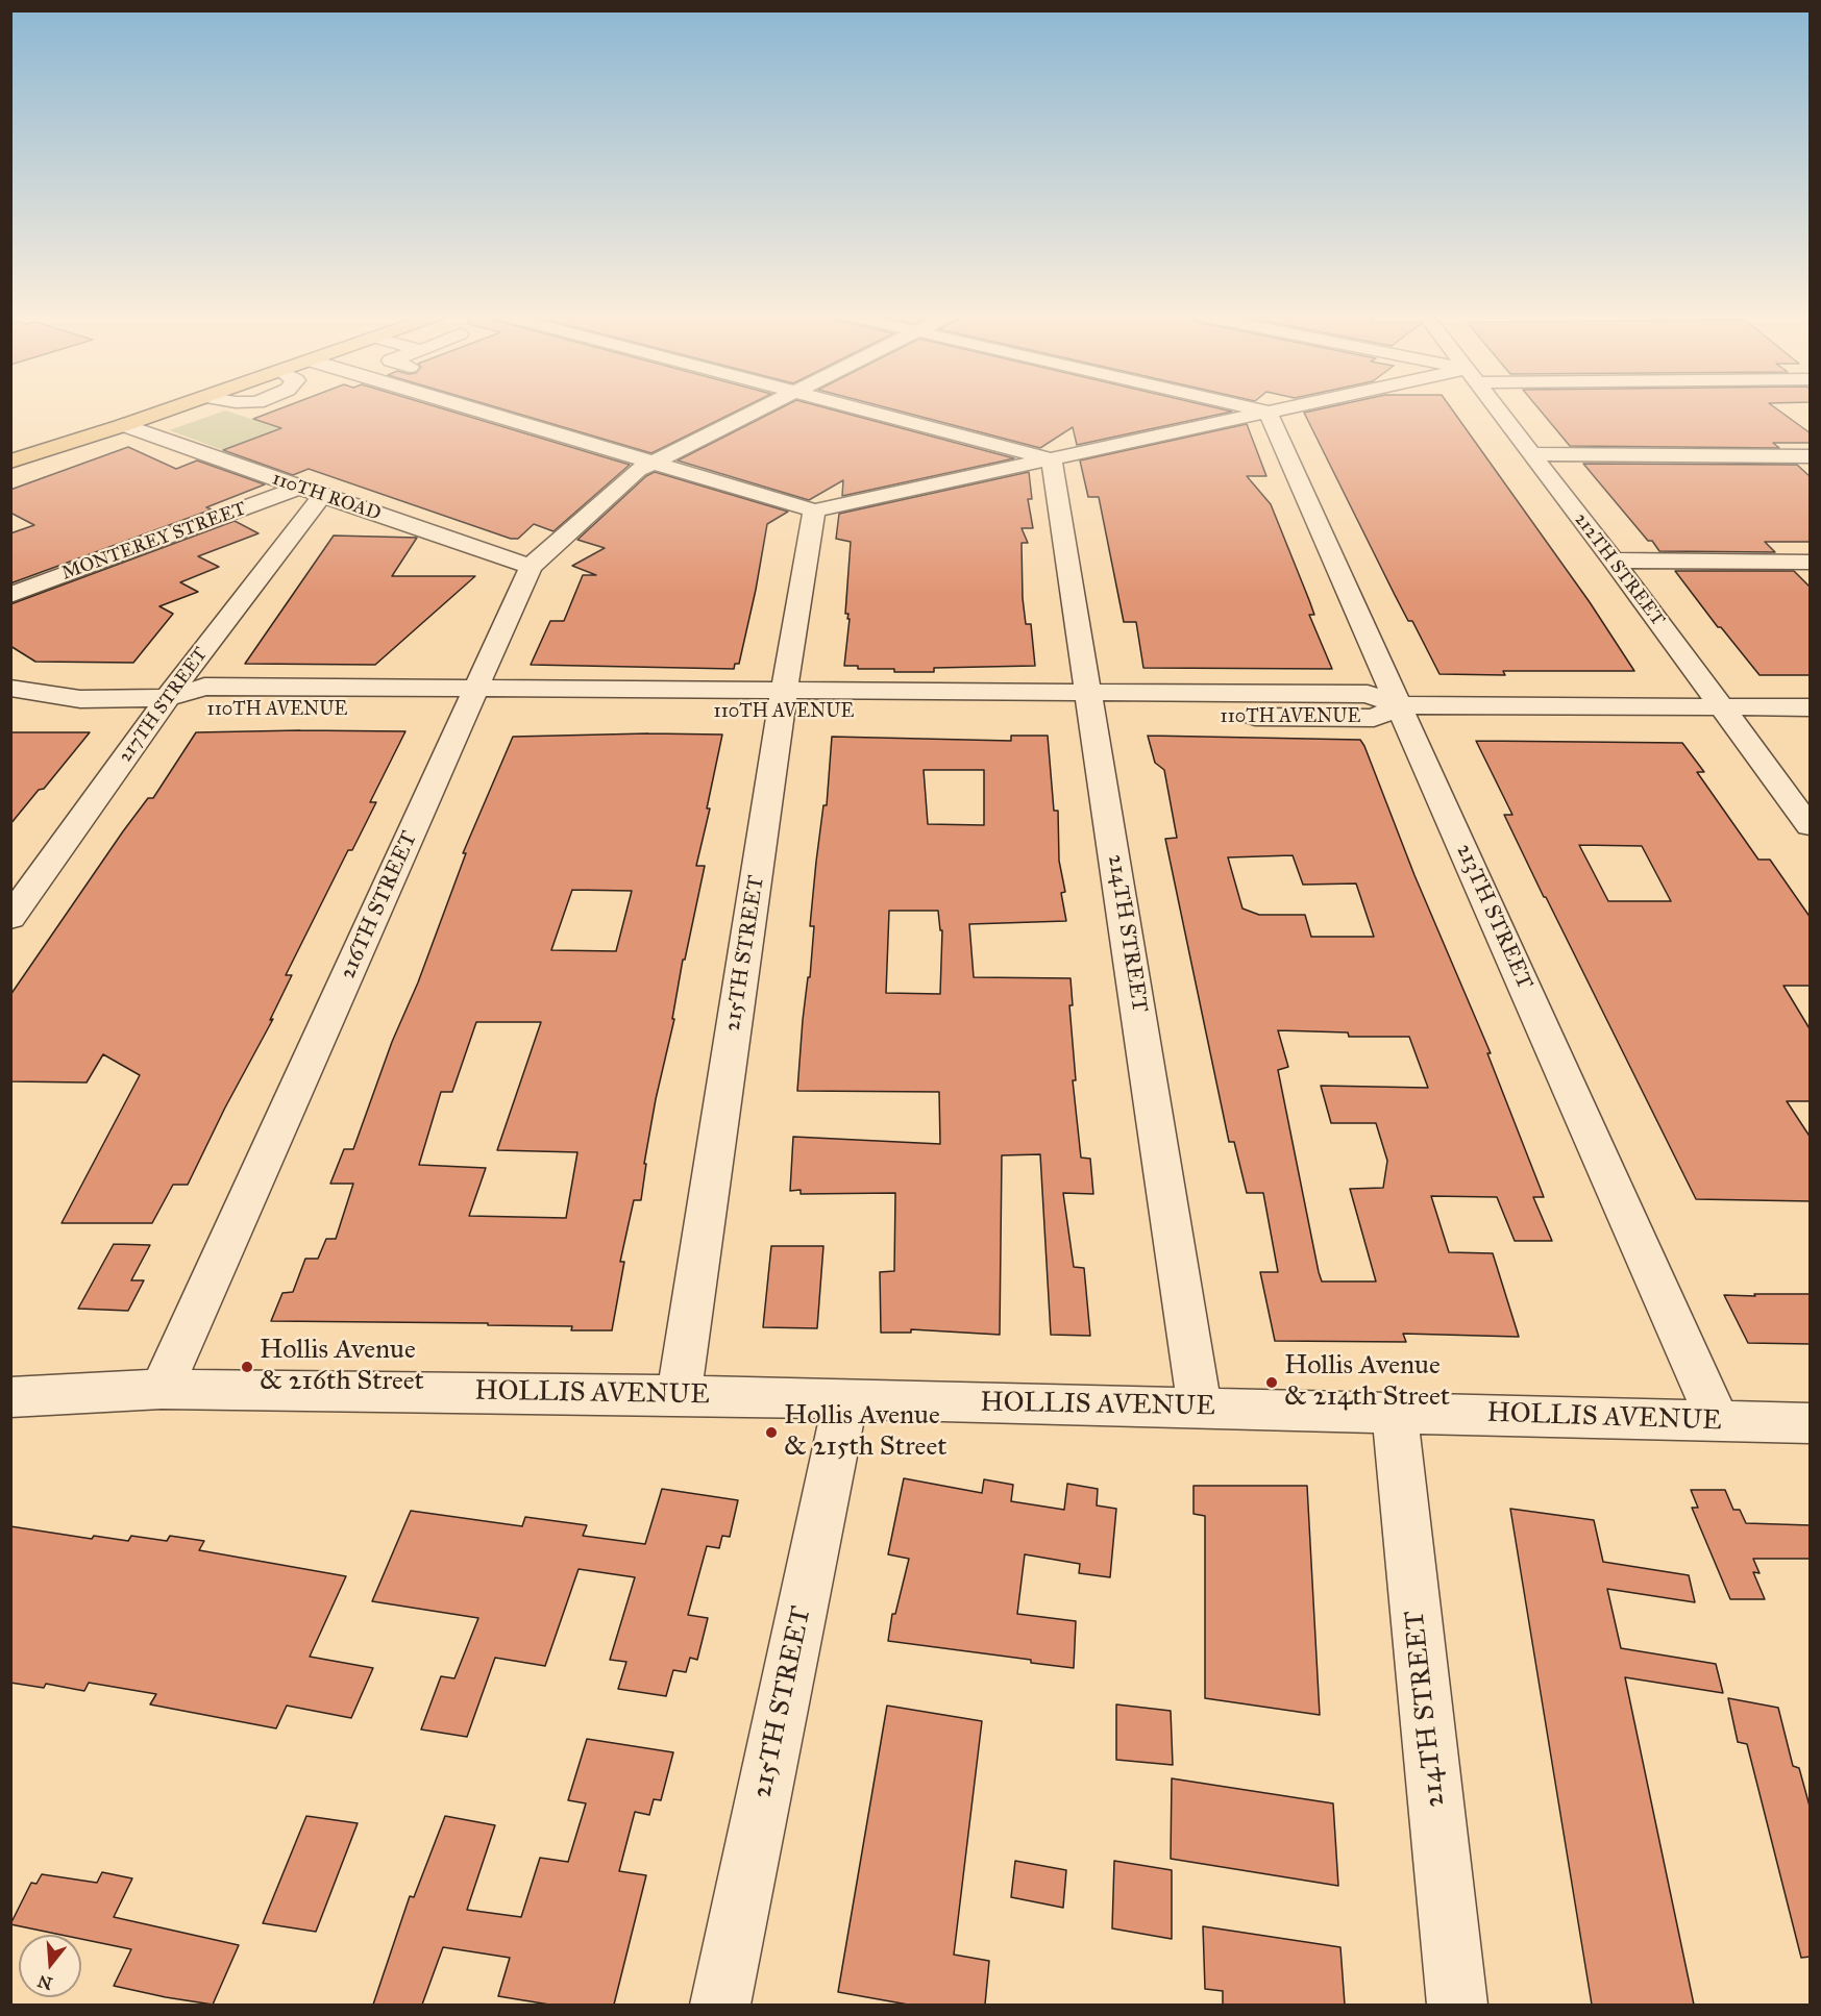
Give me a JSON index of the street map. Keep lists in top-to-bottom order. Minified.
{"streets":{"street":["110TH ROAD","MONTEREY STREET","212TH STREET","217TH STREET","110TH AVENUE","216TH STREET","213TH STREET","214TH STREET","215TH STREET","HOLLIS AVENUE"]},"crossings":[["110TH ROAD","MONTEREY STREET"],["110TH ROAD","217TH STREET"],["110TH ROAD","216TH STREET"],["MONTEREY STREET","217TH STREET"],["212TH STREET","110TH AVENUE"],["217TH STREET","110TH AVENUE"],["110TH AVENUE","216TH STREET"],["110TH AVENUE","213TH STREET"],["110TH AVENUE","214TH STREET"],["110TH AVENUE","215TH STREET"],["216TH STREET","HOLLIS AVENUE"],["213TH STREET","HOLLIS AVENUE"],["214TH STREET","HOLLIS AVENUE"],["215TH STREET","HOLLIS AVENUE"]],"places":["Hollis Avenue & 216th Street","Hollis Avenue & 214th Street","Hollis Avenue & 215th Street"],"north":"bottom"}
